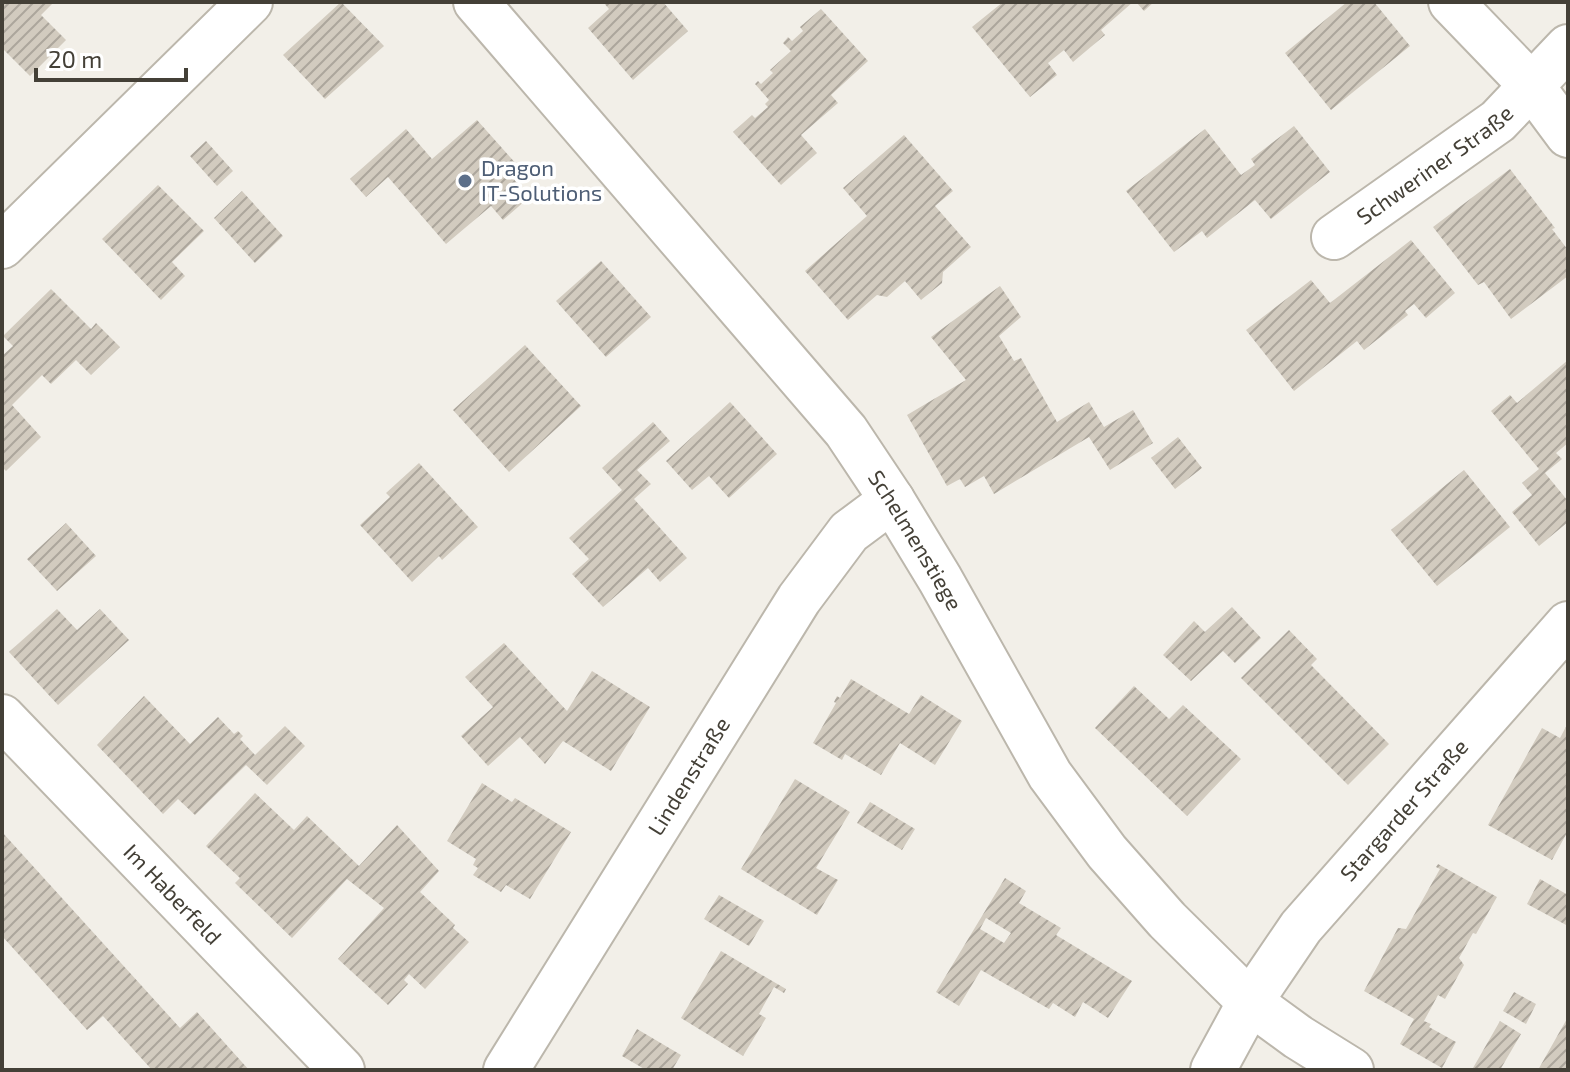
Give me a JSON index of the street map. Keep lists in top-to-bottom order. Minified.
{"streets":{"street":["Schweriner Straße","Schelmenstiege","Lindenstraße","Stargarder Straße","Im Haberfeld"]},"crossings":[["Schelmenstiege","Lindenstraße"],["Schelmenstiege","Stargarder Straße"]],"places":["Dragon IT-Solutions"],"scale_bar":"20 m"}
